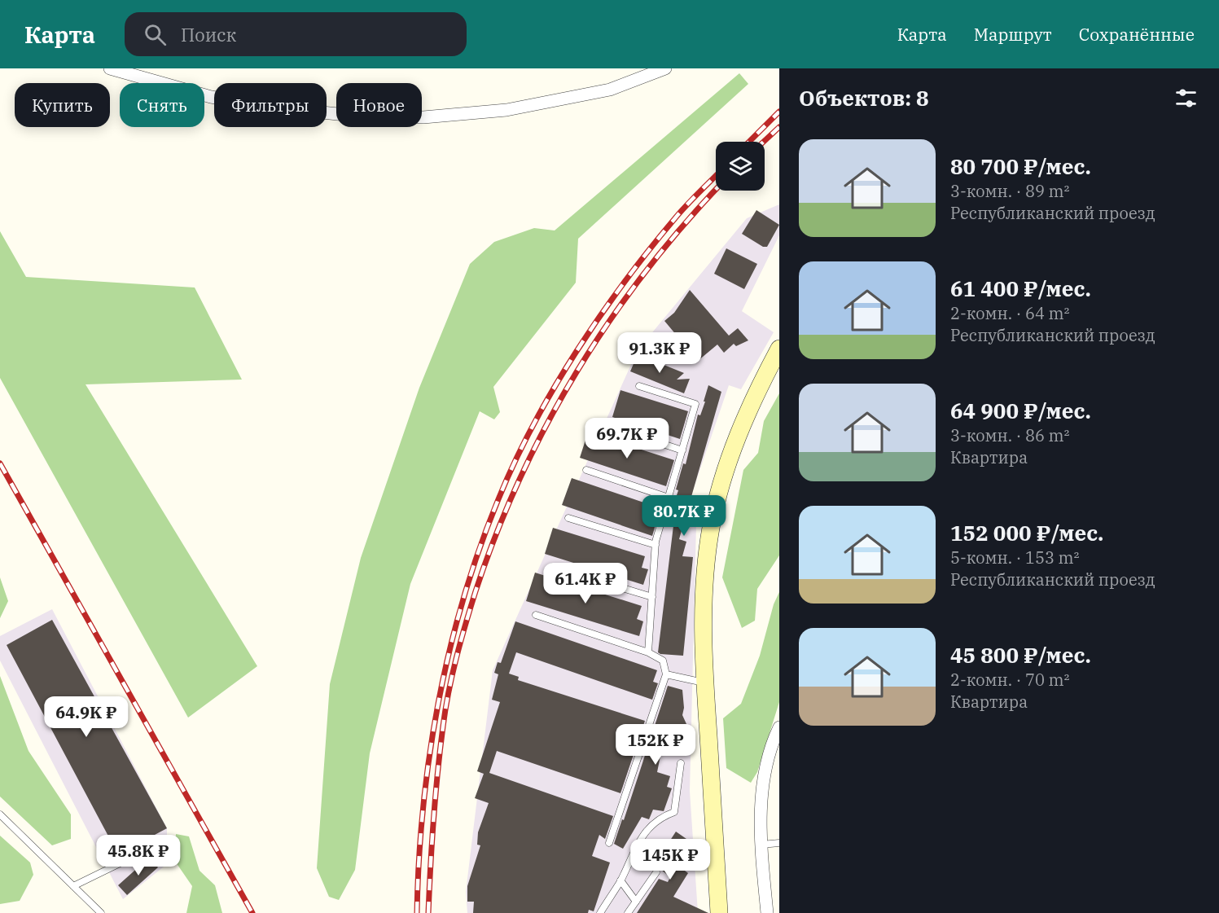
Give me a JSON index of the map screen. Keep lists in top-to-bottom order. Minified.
{"page":{"header":"Карта","search":"Поиск","nav":["Карта","Маршрут","Сохранённые"],"heading":"Объектов: 8","chip":["Купить","Снять","Фильтры","Новое"],"list":[{"name":"80 700 ₽/мес.","note":"3-комн. · 89 m² · Республиканский проезд"},{"name":"61 400 ₽/мес.","note":"2-комн. · 64 m² · Республиканский проезд"},{"name":"64 900 ₽/мес.","note":"3-комн. · 86 m² · Квартира"},{"name":"152 000 ₽/мес.","note":"5-комн. · 153 m² · Республиканский проезд"},{"name":"45 800 ₽/мес.","note":"2-комн. · 70 m² · Квартира"}],"price":["91.3K ₽","69.7K ₽","80.7K ₽","61.4K ₽","64.9K ₽","152K ₽","45.8K ₽","145K ₽"]}}
